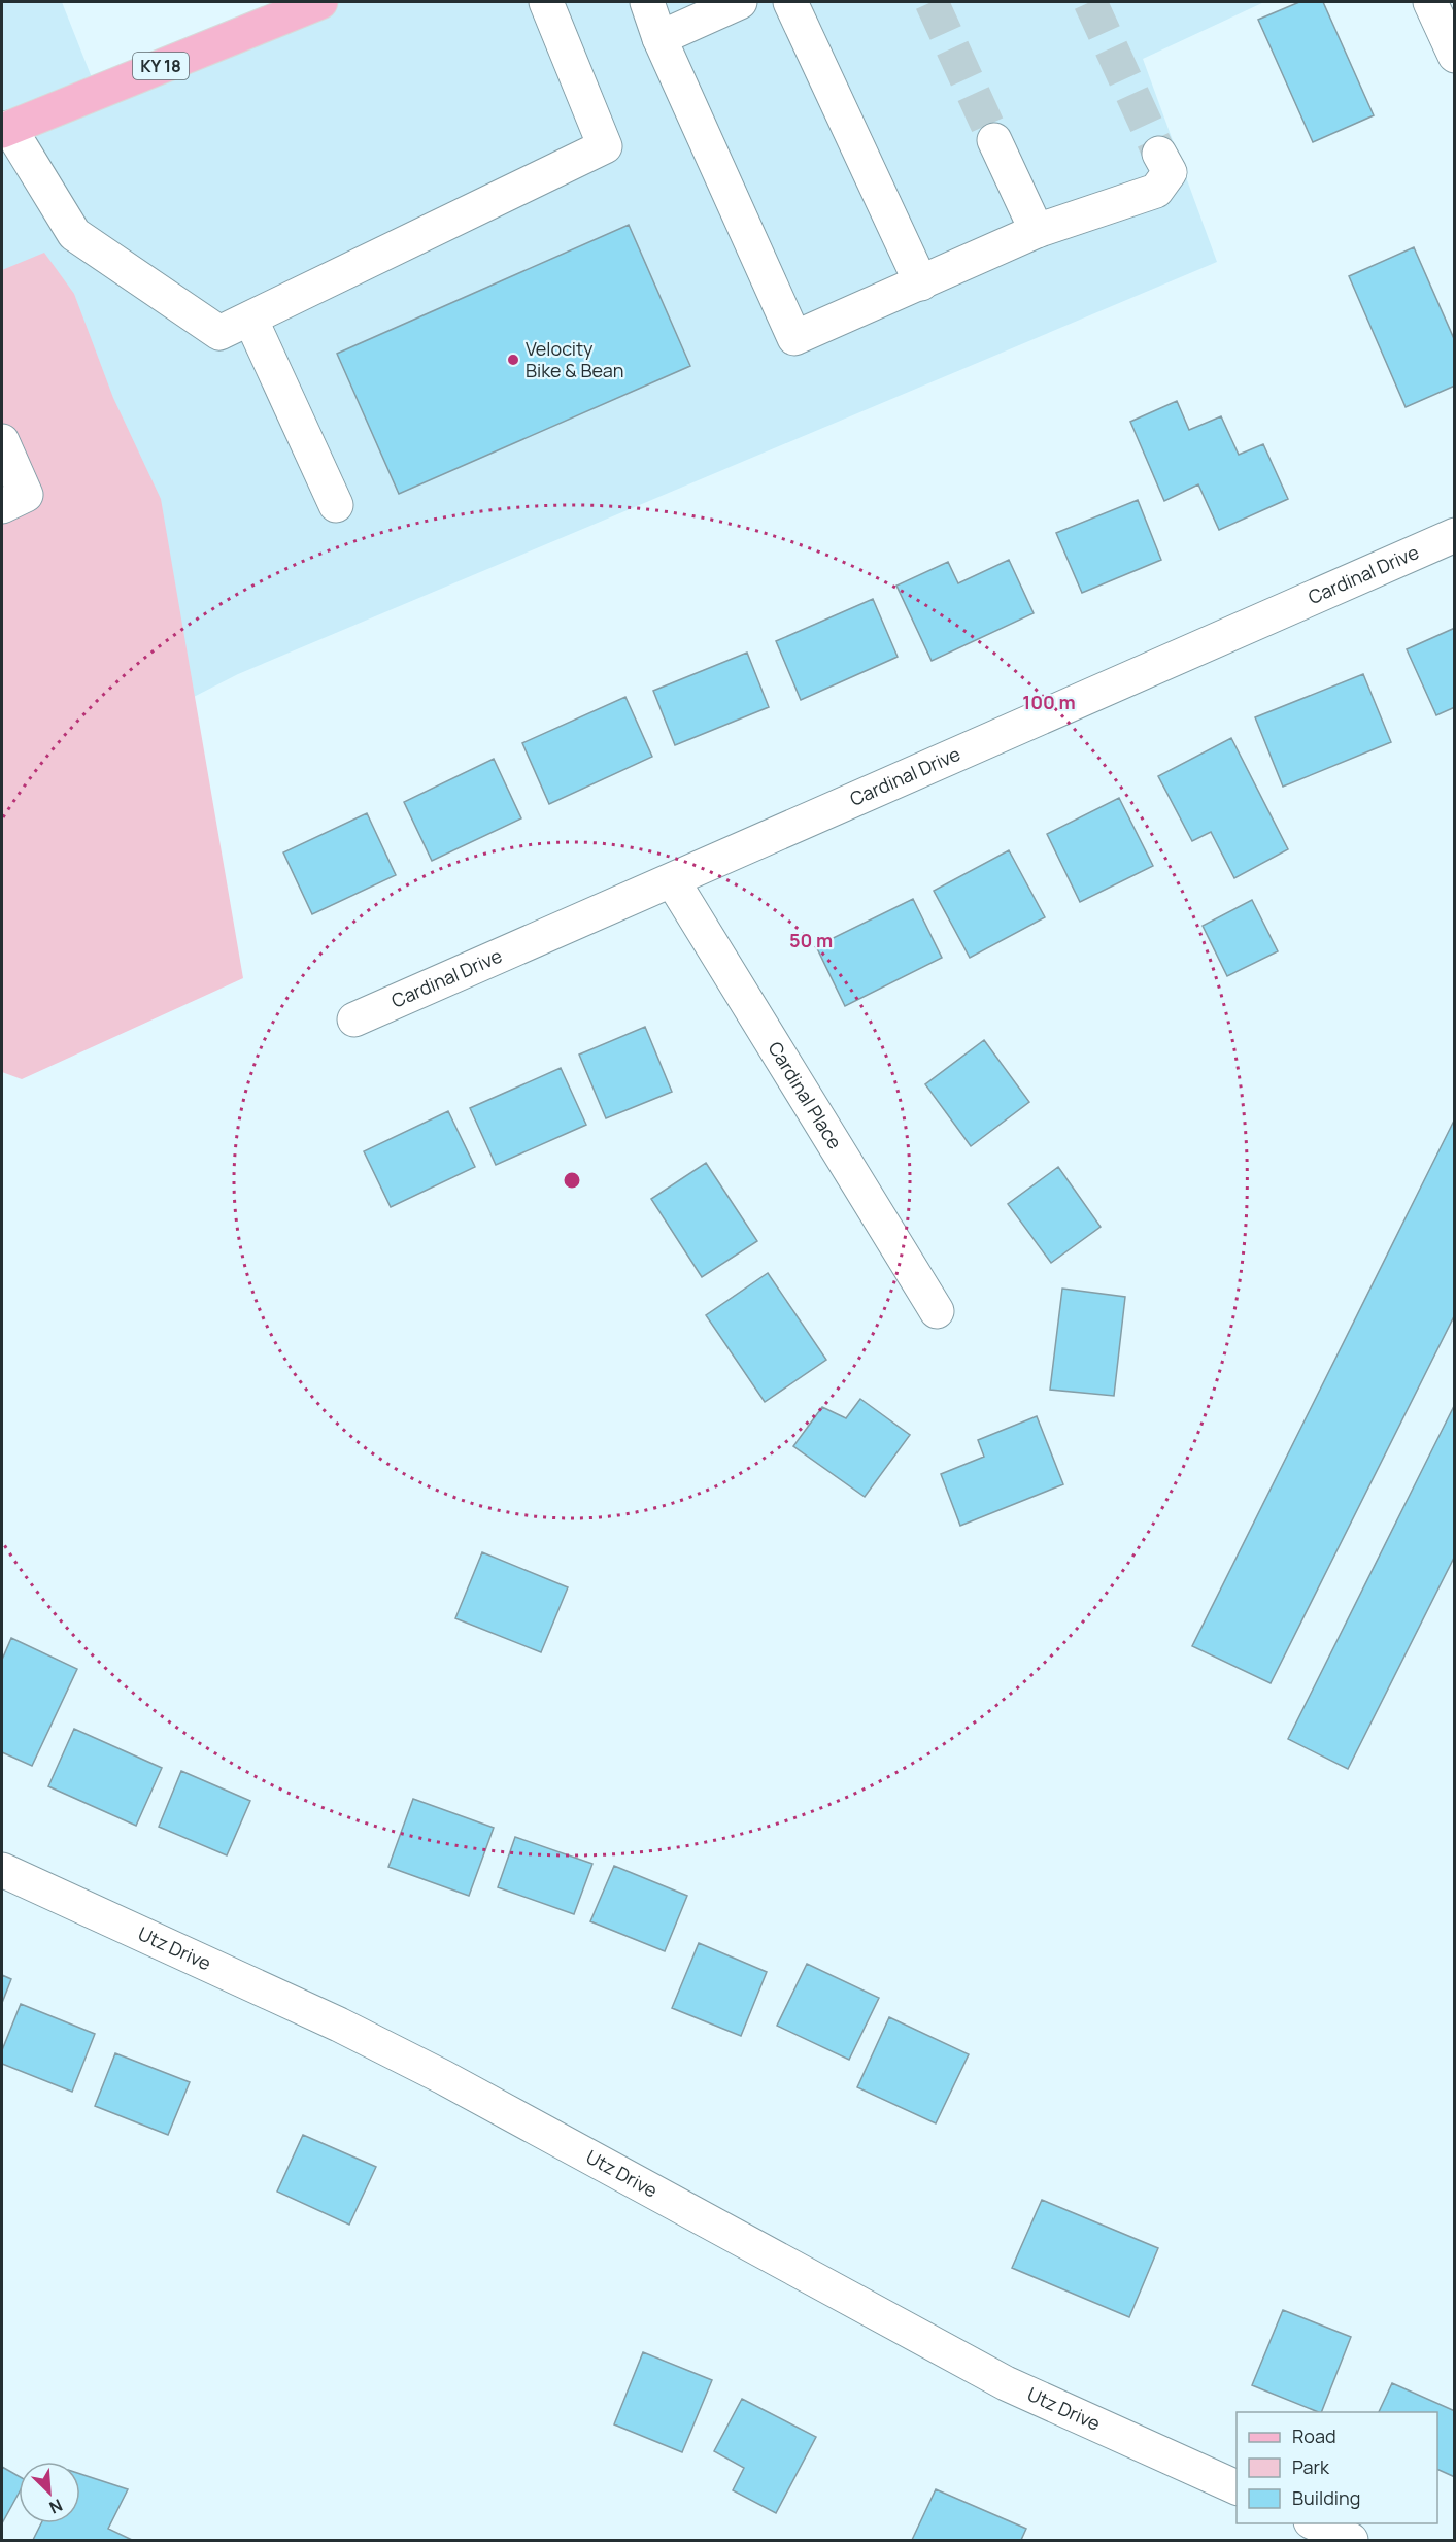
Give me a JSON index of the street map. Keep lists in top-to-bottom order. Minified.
{"streets":{"main road":["KY 18"],"street":["Cardinal Drive","Cardinal Place","Utz Drive"]},"crossings":[["Cardinal Drive","Cardinal Place"]],"places":["Velocity Bike & Bean"],"legend":["Road","Park","Building"],"north":"bottom right","rings":["100 m","50 m"]}
